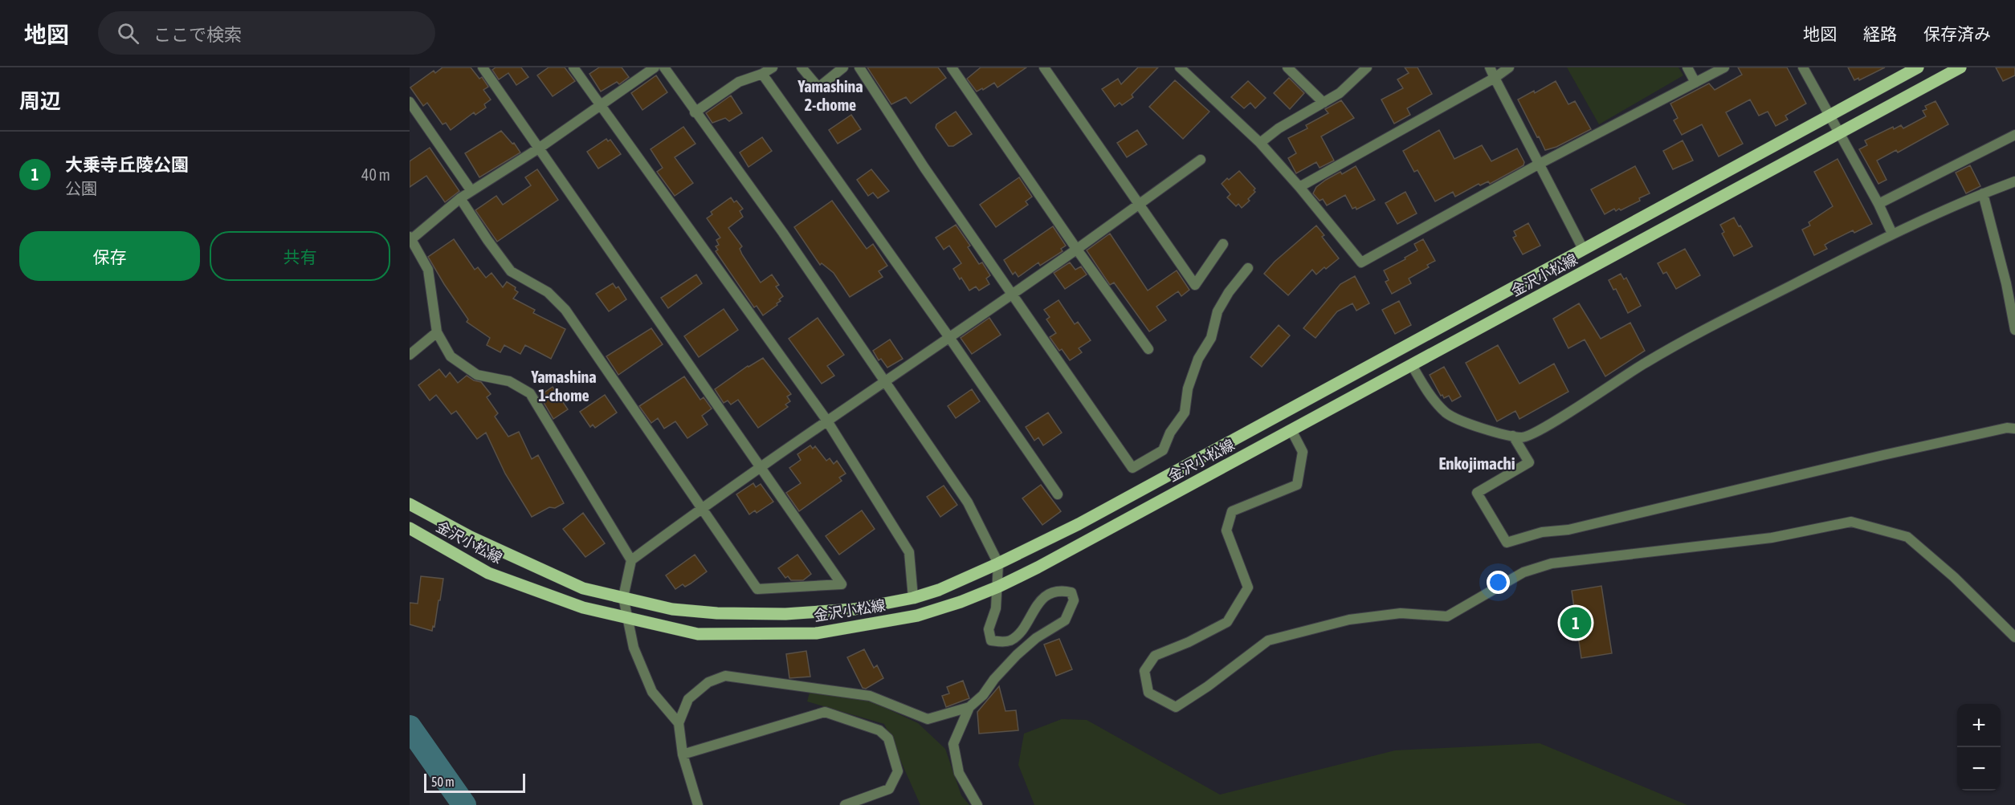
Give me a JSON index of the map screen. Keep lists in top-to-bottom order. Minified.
{"streets":{"main road":["金沢小松線"]},"districts":["Yamashina 2-chome","Yamashina 1-chome","Enkojimachi"],"scale_bar":"50 m","page":{"header":"地図","search":"ここで検索","nav":["地図","経路","保存済み"],"heading":"周辺","list":[{"mark":"1","name":"大乗寺丘陵公園","note":"公園","value":"40 m"}],"buttons":["保存","共有"],"pins":"1","map_buttons":["+","−"],"scale":"50 m"}}
